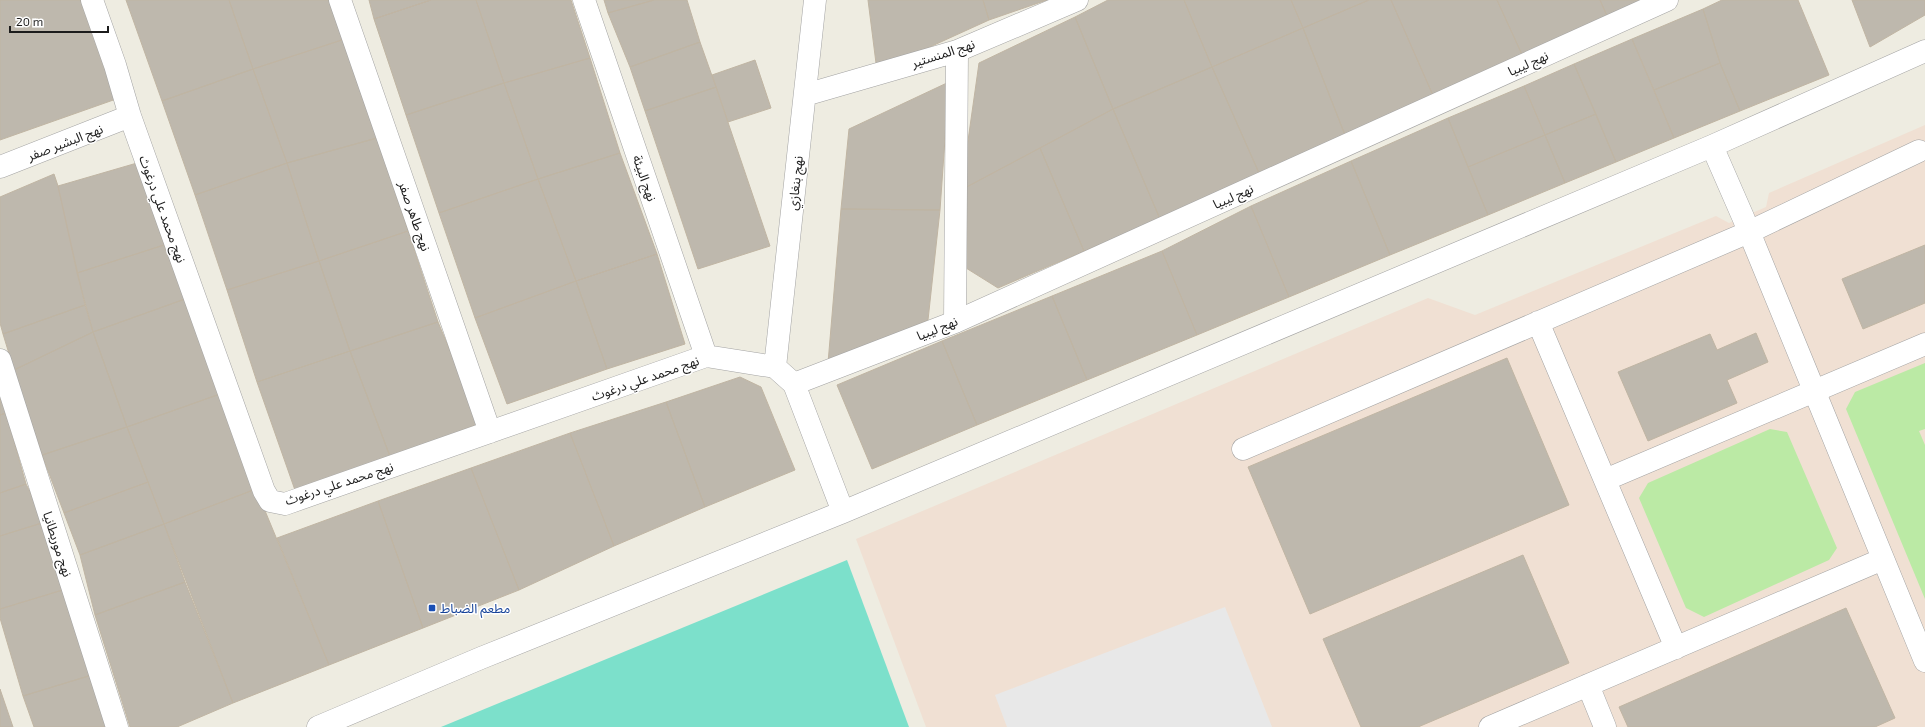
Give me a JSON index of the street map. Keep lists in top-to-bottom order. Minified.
{"streets":{"street":["نهج المنستير","نهج ليبيا","نهج البشير صفر","نهج البيئة","نهج بنغازي","نهج محمد علي درغوث","نهج طاهر صفر","نهج موريطانيا"]},"crossings":[["نهج المنستير","نهج بنغازي"],["نهج البشير صفر","نهج محمد علي درغوث"],["نهج البيئة","نهج محمد علي درغوث"],["نهج بنغازي","نهج محمد علي درغوث"],["نهج محمد علي درغوث","نهج طاهر صفر"]],"places":{"transit":["مطعم الضباط"]},"scale_bar":"20 m"}
